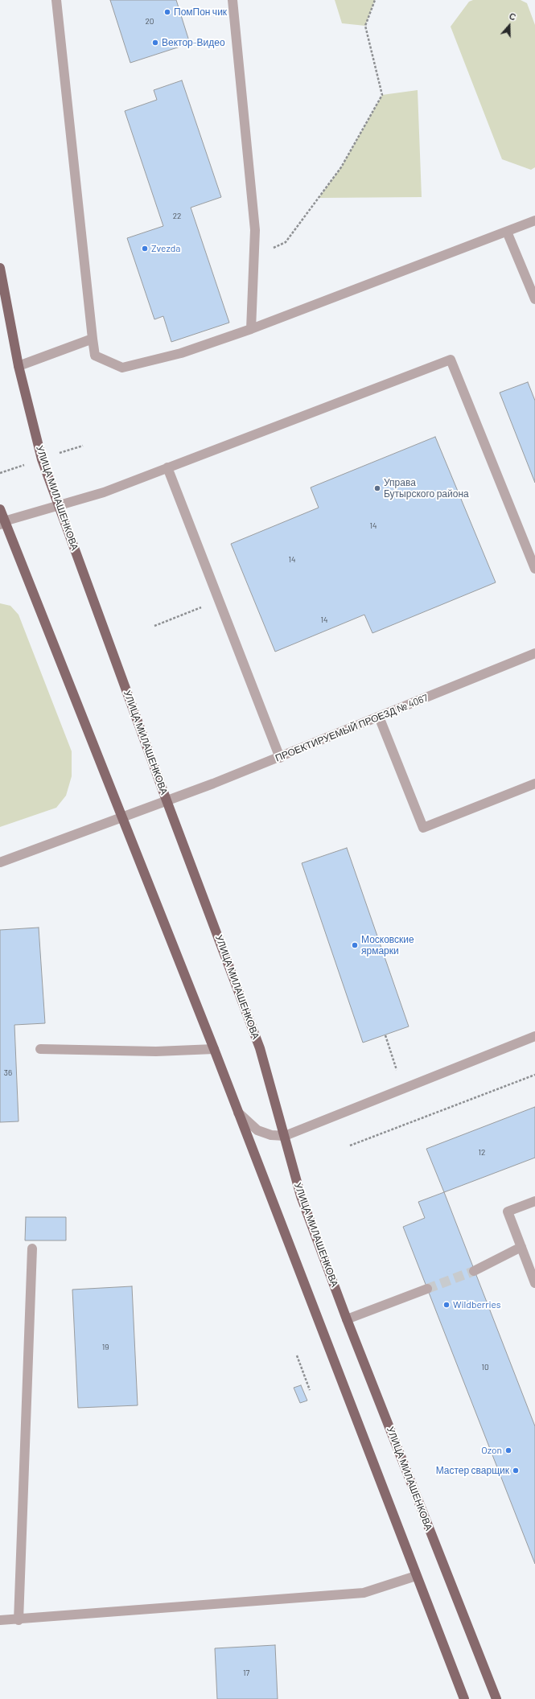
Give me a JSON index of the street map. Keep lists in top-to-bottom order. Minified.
{"streets":{"main road":["УЛИЦА МИЛАШЕНКОВА"],"street":["ПРОЕКТИРУЕМЫЙ ПРОЕЗД № 4067"]},"crossings":[["УЛИЦА МИЛАШЕНКОВА","ПРОЕКТИРУЕМЫЙ ПРОЕЗД № 4067"]],"places":["ПомПон чик","Вектор-Видео","Zvezda","Управа Бутырского района","Московские ярмарки","Wildberries","Ozon","Мастер сварщик"],"house_numbers":["20","22","14","14","14","36","12","19","10","17"],"north":"top"}
